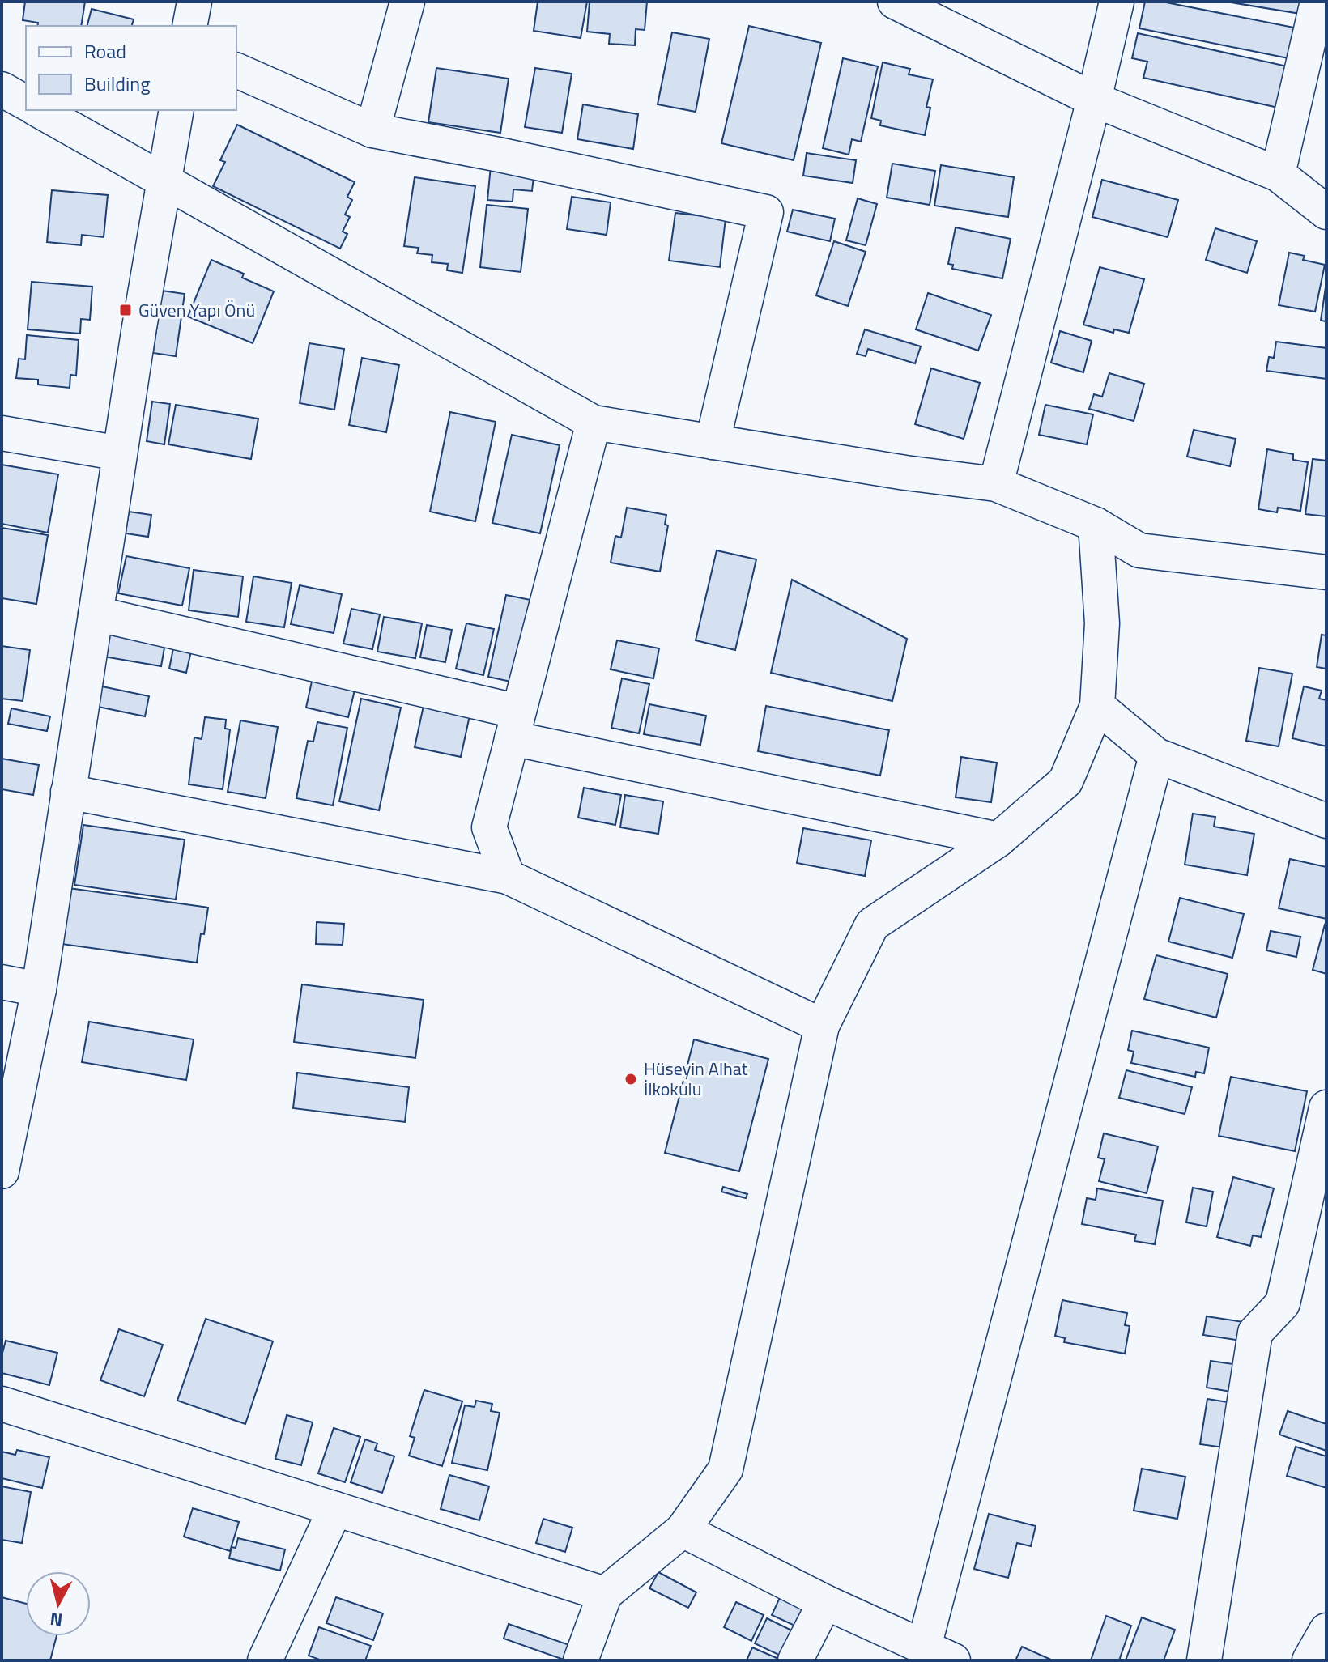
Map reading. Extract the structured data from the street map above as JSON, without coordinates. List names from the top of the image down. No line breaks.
{"places":{"transit":["Güven Yapı Önü"],"other":["Hüseyin Alhat İlkokulu"]},"legend":["Road","Building"],"north":"bottom"}
